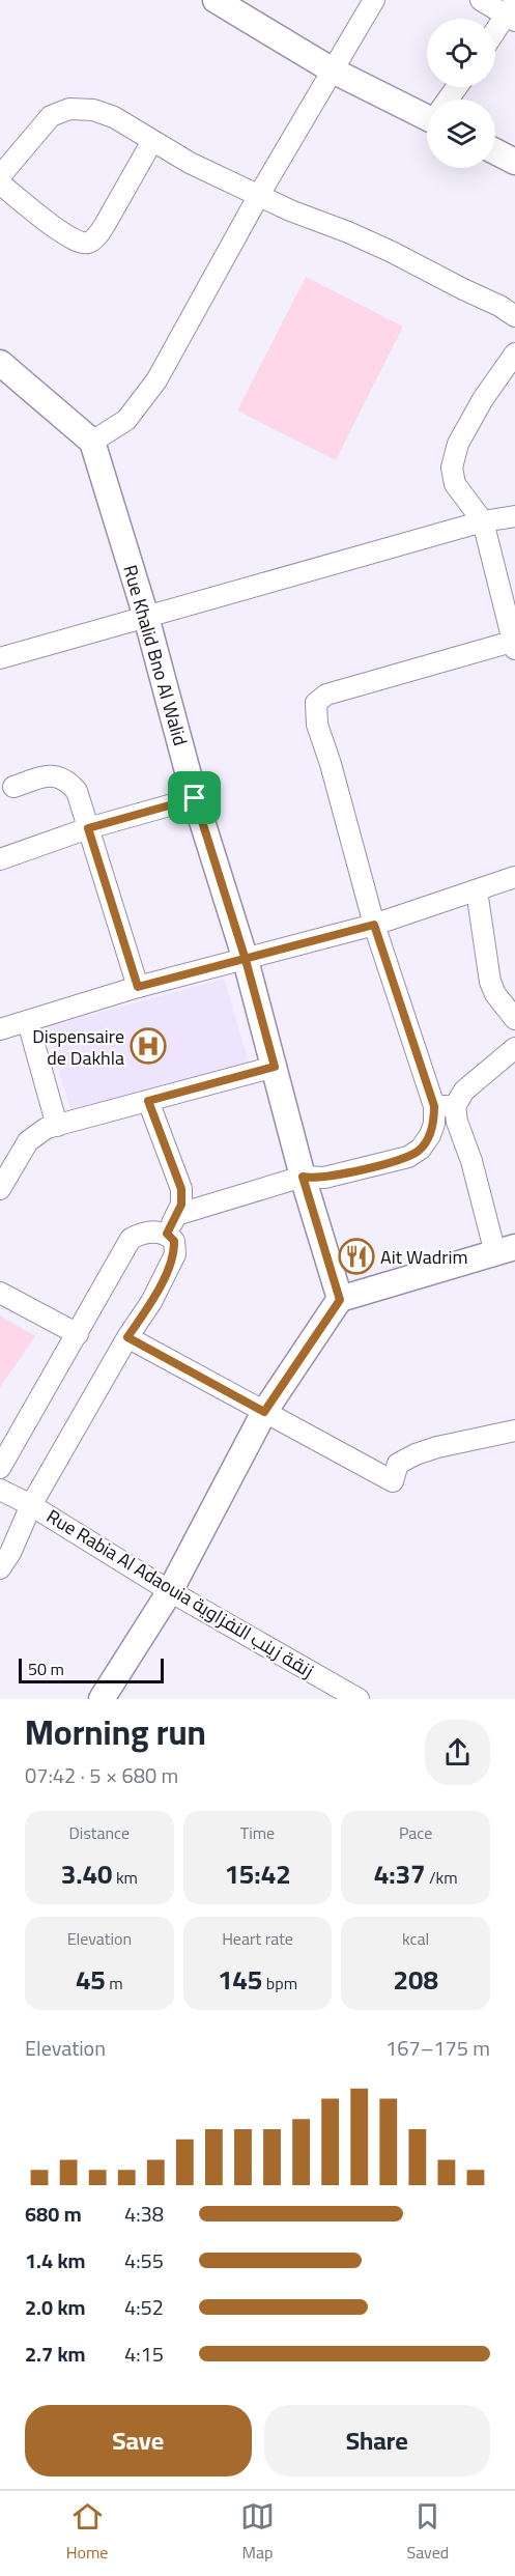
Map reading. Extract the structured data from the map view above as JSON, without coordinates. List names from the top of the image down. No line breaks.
{"streets":{"street":["Rue Khalid Bno Al Walid","Rue Rabia Al Adaouia زنقة زينب النفزاوية"]},"places":{"hospital":["Dispensaire de Dakhla"],"restaurant":["Ait Wadrim"]},"scale_bar":"50 m","page":{"scale":"50 m","heading":["Morning run","07:42 · 5 × 680 m"],"stats":[["Distance","3.40 km"],["Time","15:42"],["Pace","4:37 /km"],["Elevation","45 m"],["Heart rate","145 bpm"],["kcal","208"]],"chart":["Elevation","167–175 m"],"list":[{"name":"680 m","note":"4:38"},{"name":"1.4 km","note":"4:55"},{"name":"2.0 km","note":"4:52"},{"name":"2.7 km","note":"4:15"}],"buttons":["Save","Share"],"tabs":["Home","Map","Saved"]}}
